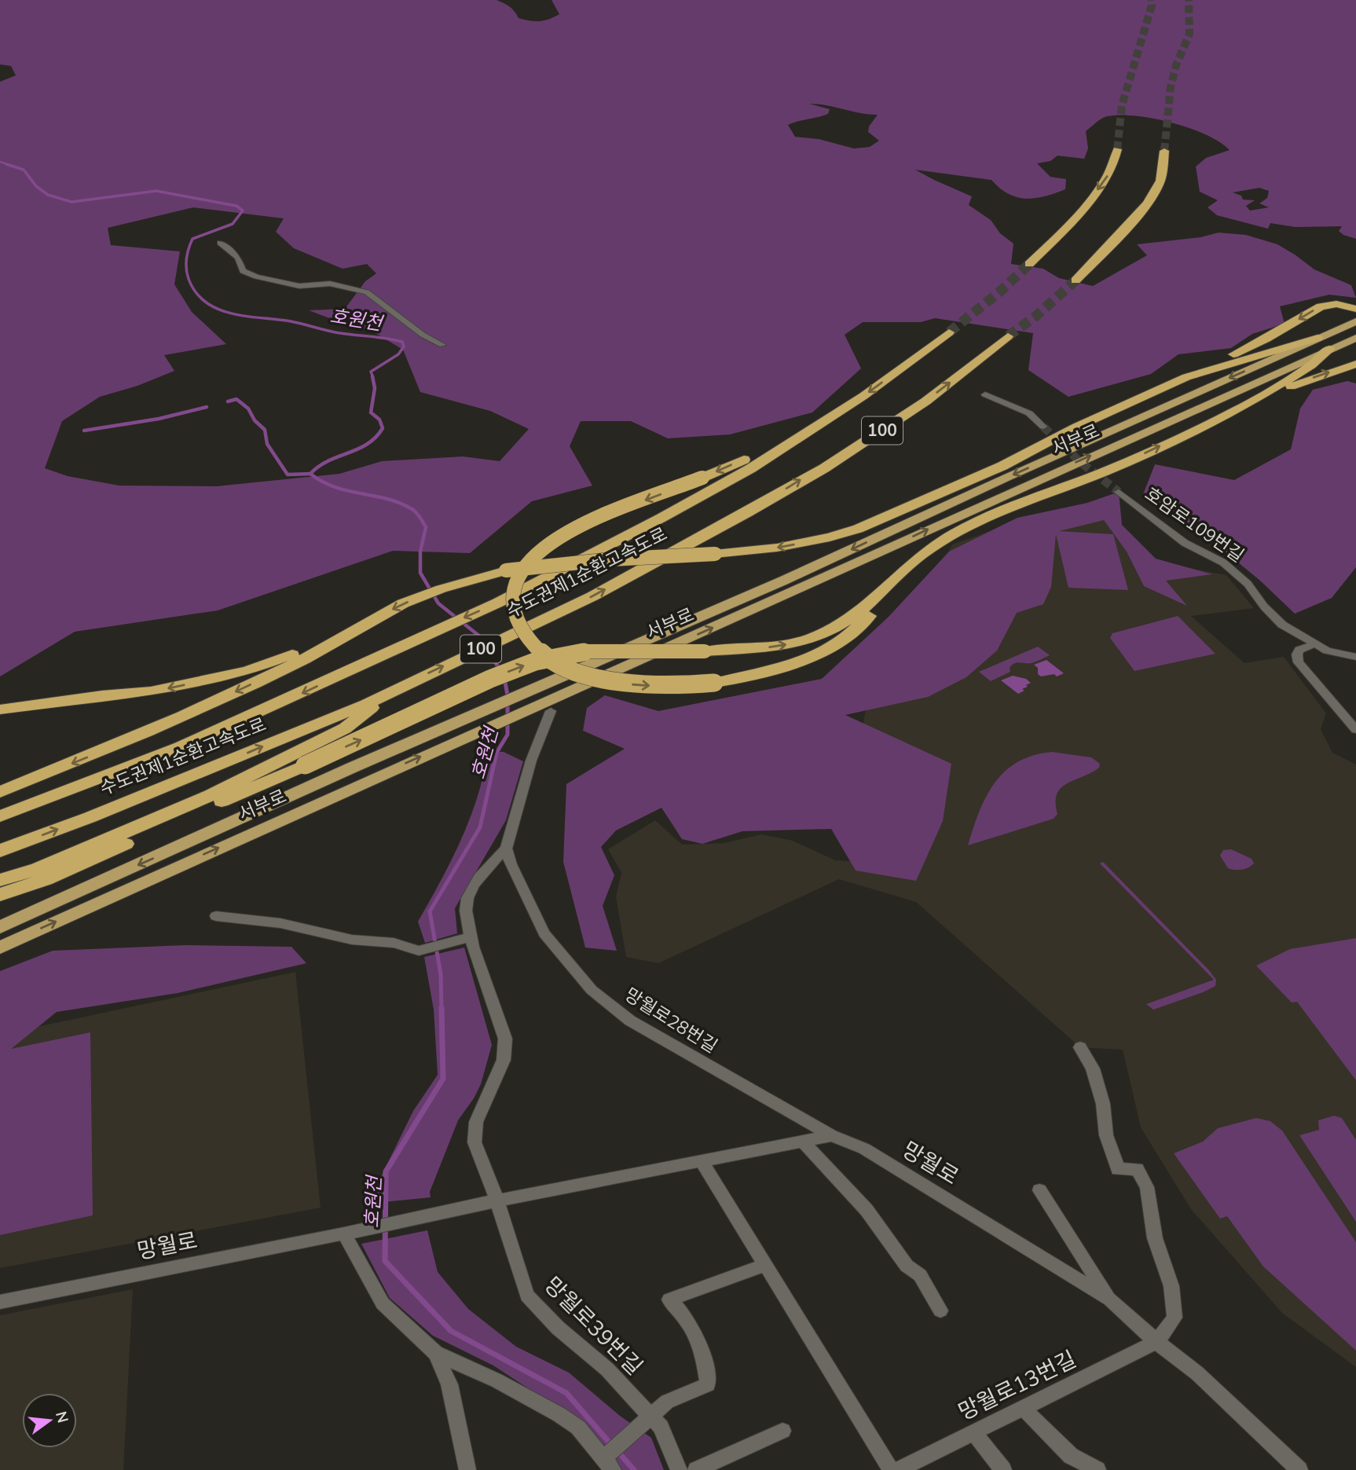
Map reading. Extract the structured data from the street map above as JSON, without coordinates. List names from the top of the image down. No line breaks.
{"streets":{"highway":["100","서부로","수도권제1순환고속도로"],"street":["호암로109번길","망월로28번길","망월로","망월로39번길","망월로13번길"]},"crossings":[["100","수도권제1순환고속도로"],["망월로28번길","망월로"],["망월로28번길","망월로39번길"],["망월로","망월로39번길"],["망월로","망월로13번길"]],"water":["호원천"],"north":"right"}
